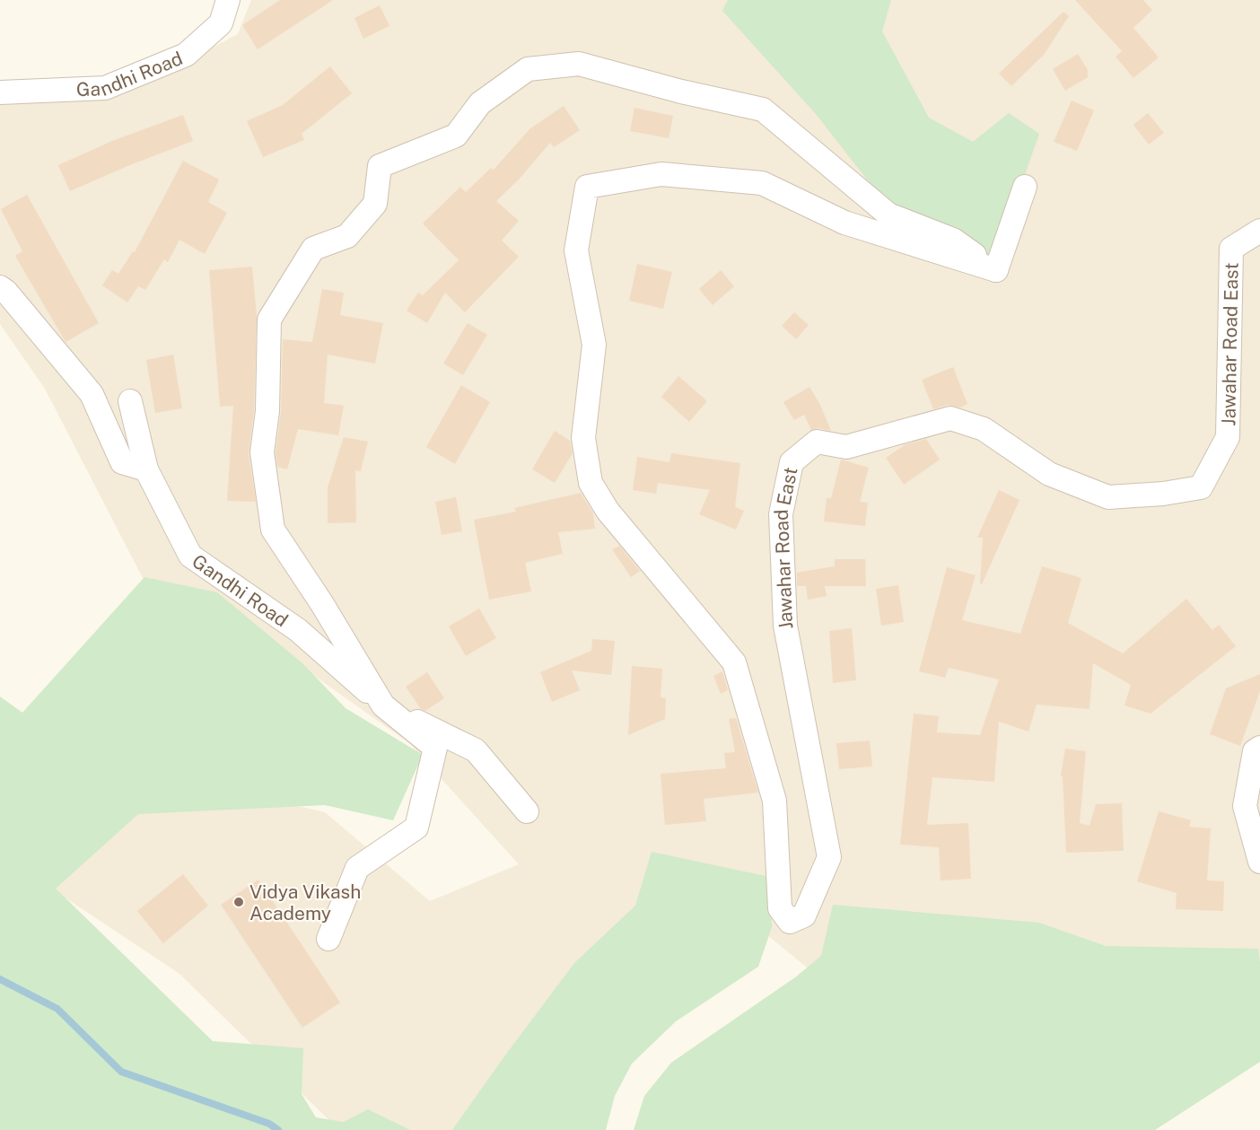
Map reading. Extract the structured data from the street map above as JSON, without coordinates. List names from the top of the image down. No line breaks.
{"streets":{"street":["Gandhi Road","Jawahar Road East"]},"places":["Vidya Vikash Academy"]}
